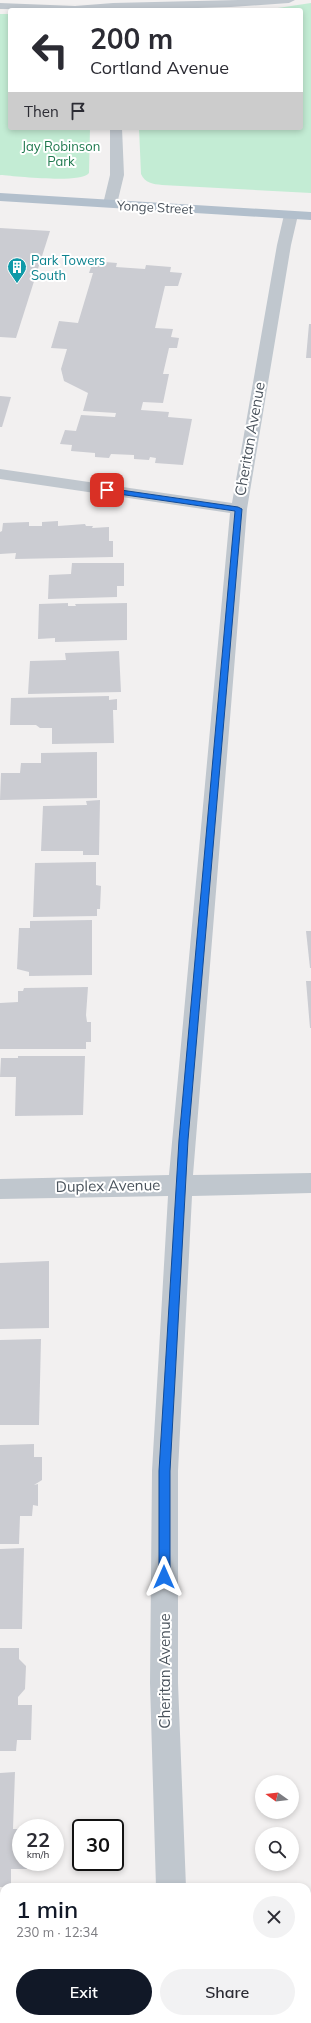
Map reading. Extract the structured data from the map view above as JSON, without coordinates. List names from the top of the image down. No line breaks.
{"streets":{"main road":["Yonge Street"],"street":["Cheritan Avenue","Duplex Avenue"]},"crossings":[["Yonge Street","Cheritan Avenue"],["Cheritan Avenue","Duplex Avenue"]],"parks":["Jay Robinson Park"],"places":{"building":["Park Towers South"]},"north":"left","page":{"turn":["200 m","Cortland Avenue"],"then":"Then","speed":"22 km/h","limit":"30","heading":["1 min","230 m · 12:34"],"buttons":["Exit","Share"]}}
